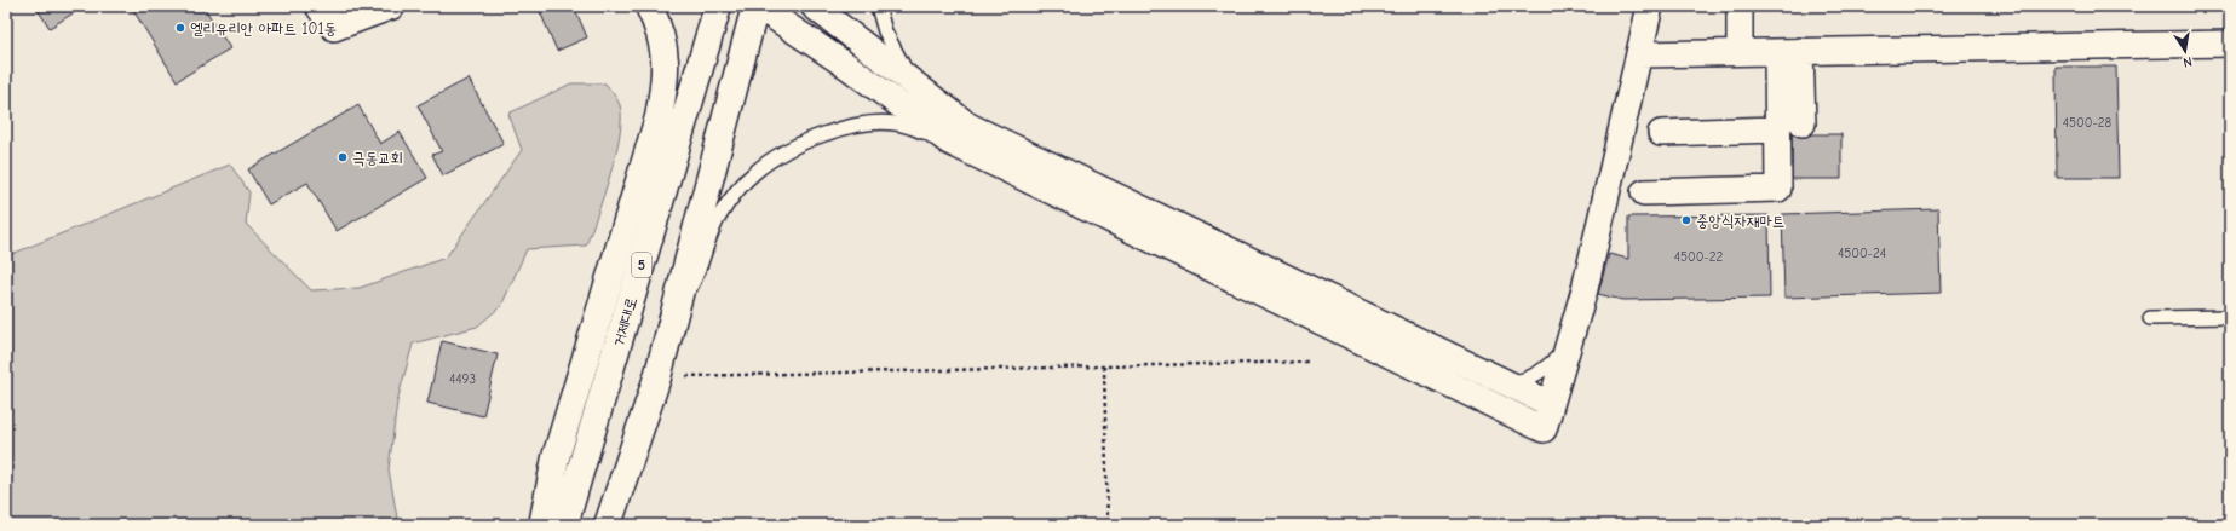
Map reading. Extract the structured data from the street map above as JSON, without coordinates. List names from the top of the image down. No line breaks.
{"streets":{"main road":["5","거제대로"]},"places":["엘리유리안 아파트 101동","극동교회","중앙식자재마트"],"house_numbers":["4500-28","4500-24","4500-22","4493"],"north":"bottom"}
